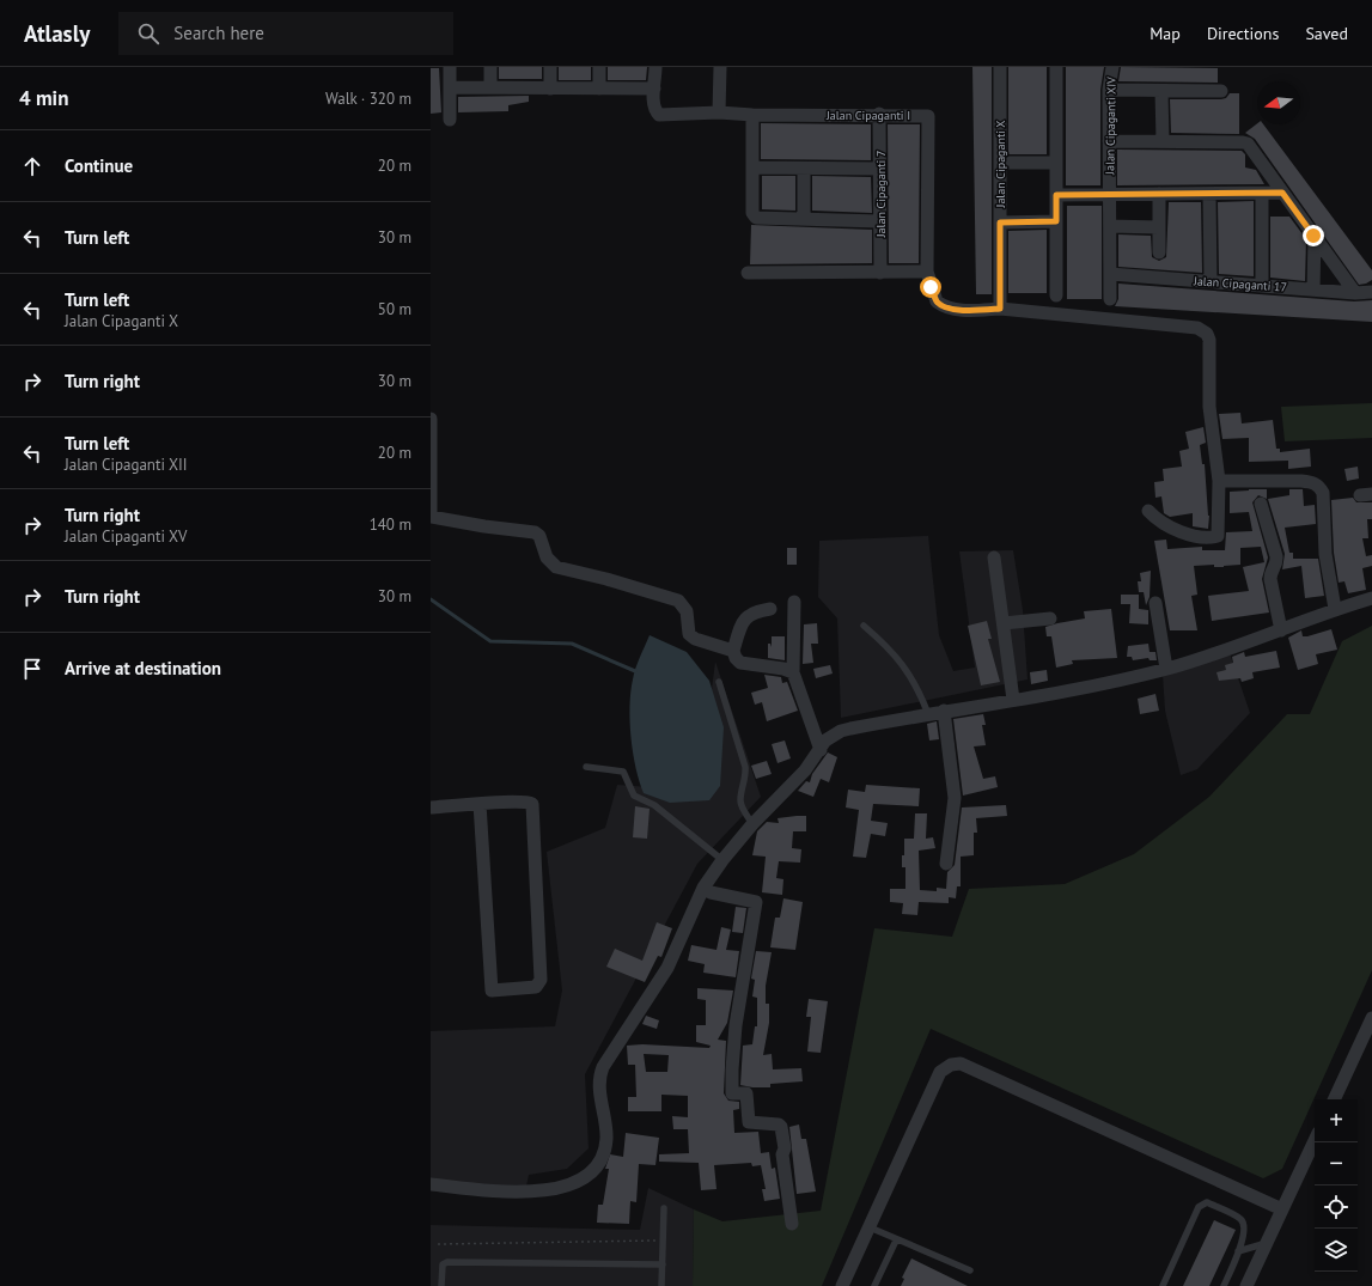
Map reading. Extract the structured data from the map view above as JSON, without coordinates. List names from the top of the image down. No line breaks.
{"streets":{"street":["Jalan Cipaganti I","Jalan Cipaganti XIV","Jalan Cipaganti X","Jalan Cipaganti 7","Jalan Cipaganti 17"]},"crossings":[["Jalan Cipaganti I","Jalan Cipaganti 7"],["Jalan Cipaganti XIV","Jalan Cipaganti 17"]],"north":"left","page":{"header":"Atlasly","search":"Search here","nav":["Map","Directions","Saved"],"heading":["4 min","Walk · 320 m"],"list":[["Continue","20 m"],["Turn left","30 m"],["Turn left","Jalan Cipaganti X","50 m"],["Turn right","30 m"],["Turn left","Jalan Cipaganti XII","20 m"],["Turn right","Jalan Cipaganti XV","140 m"],["Turn right","30 m"],"Arrive at destination"],"map_buttons":["+","−"]}}
